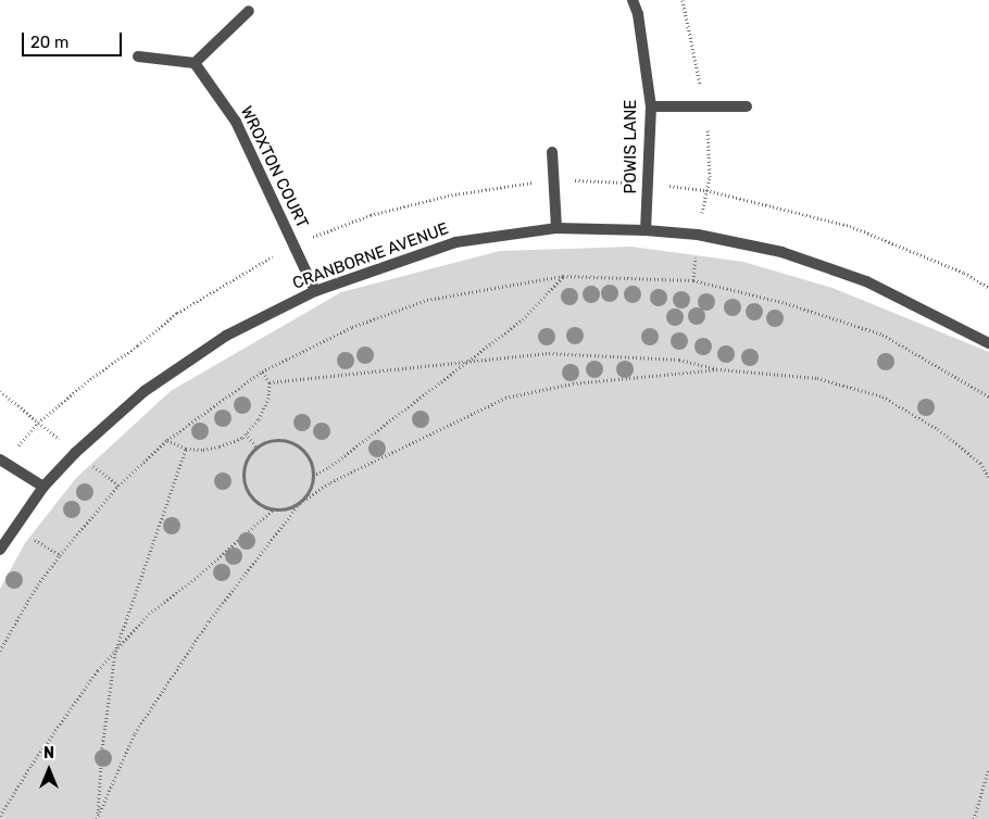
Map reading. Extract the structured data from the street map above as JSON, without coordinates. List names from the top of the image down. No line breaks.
{"streets":{"street":["POWIS LANE","WROXTON COURT","CRANBORNE AVENUE"]},"crossings":[["POWIS LANE","CRANBORNE AVENUE"],["WROXTON COURT","CRANBORNE AVENUE"]],"scale_bar":"20 m","north":"top"}
